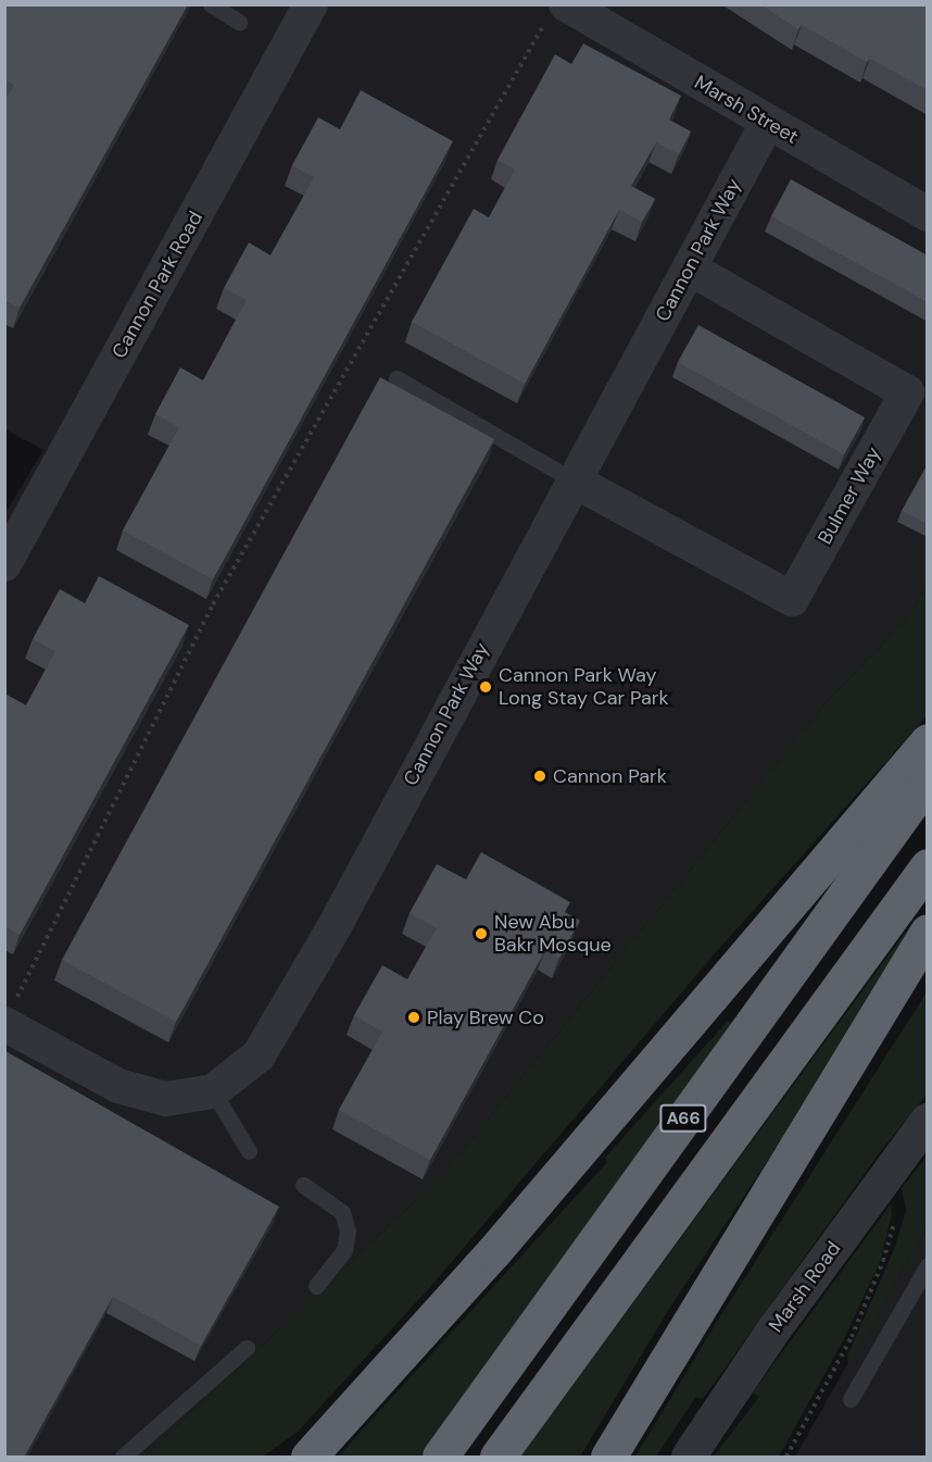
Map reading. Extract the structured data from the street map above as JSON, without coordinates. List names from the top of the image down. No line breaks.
{"streets":{"highway":["A66"],"street":["Marsh Street","Cannon Park Way","Cannon Park Road","Bulmer Way","Marsh Road"]},"crossings":[["Marsh Street","Cannon Park Way"],["Cannon Park Way","Bulmer Way"]],"places":["Cannon Park Way Long Stay Car Park","Cannon Park","New Abu Bakr Mosque","Play Brew Co"]}
